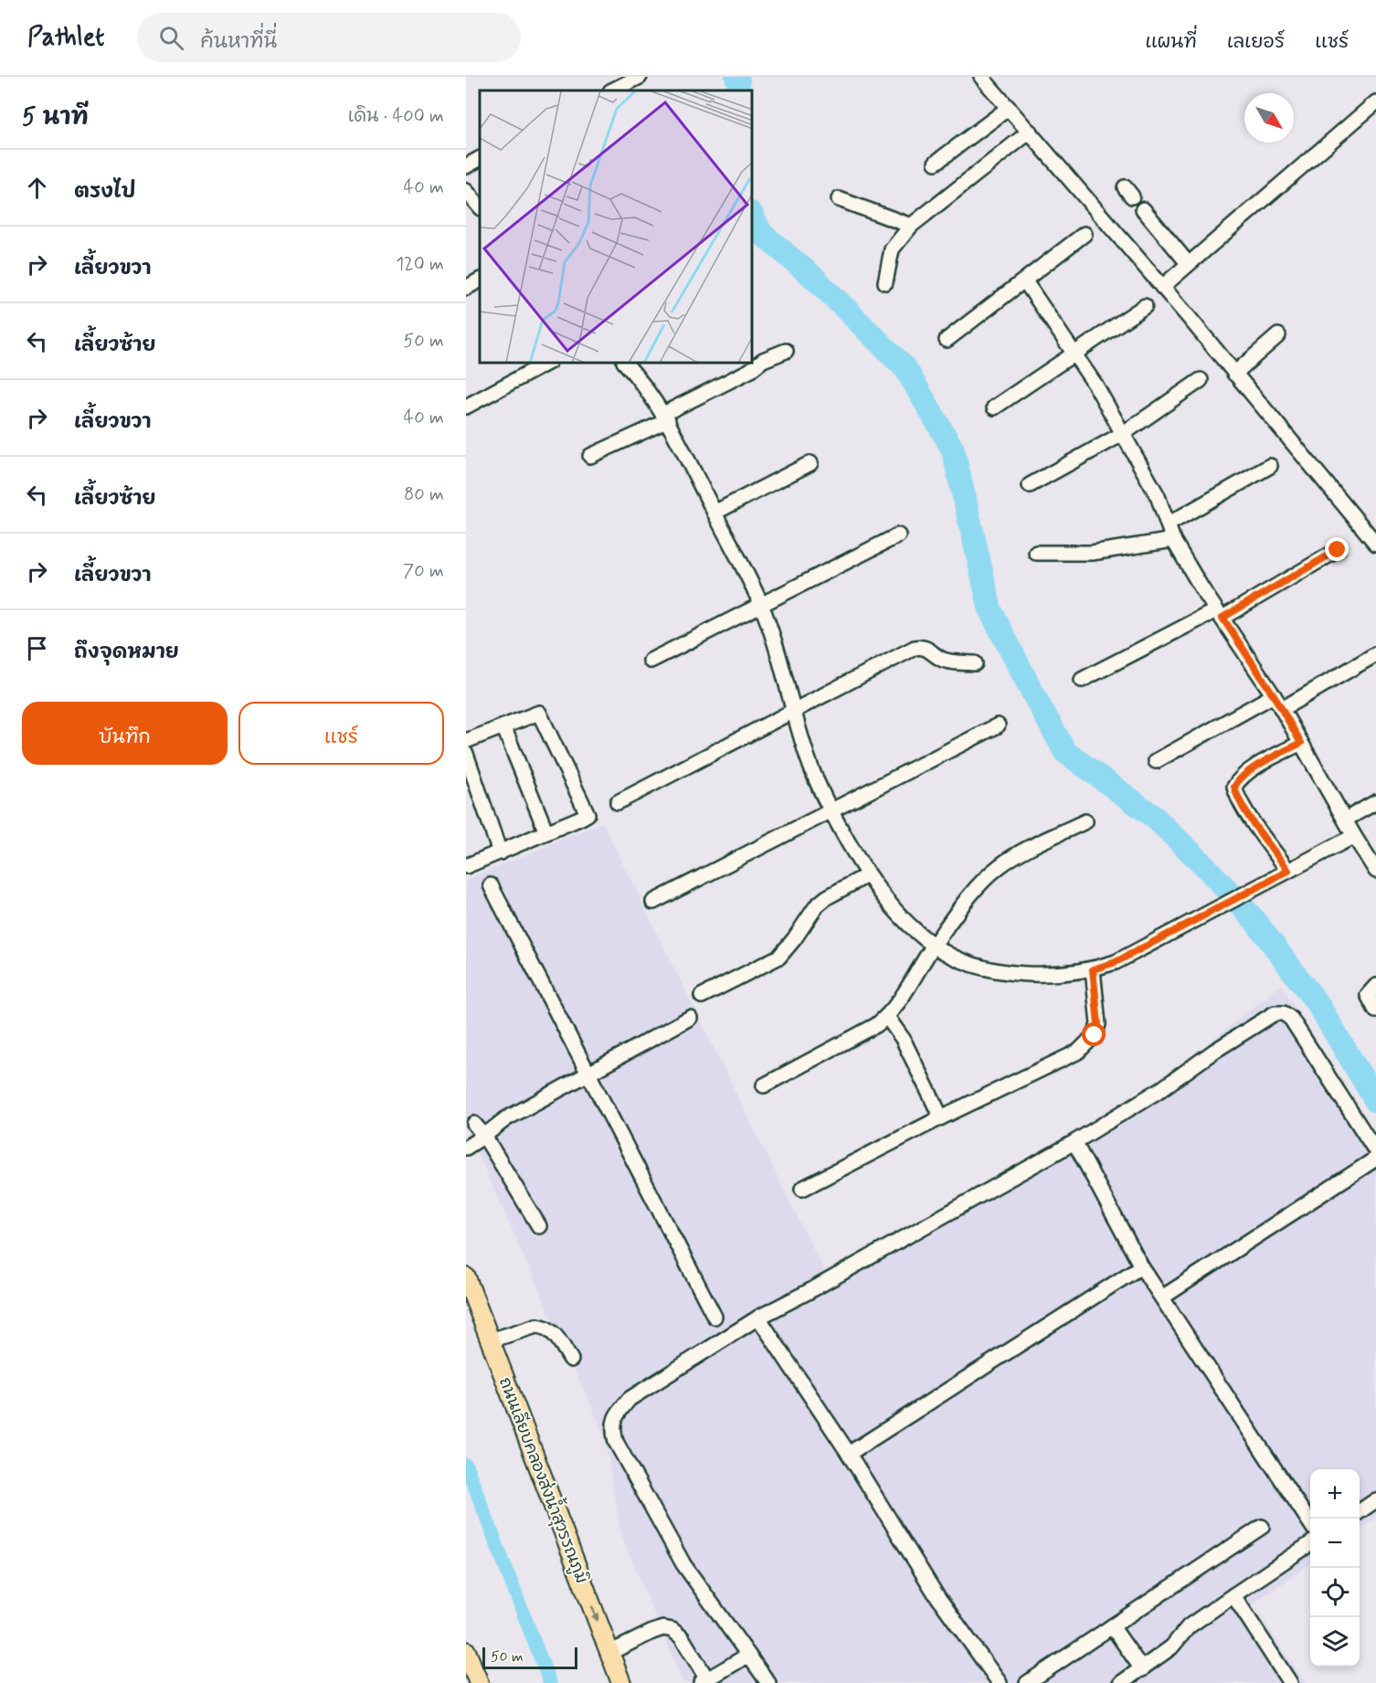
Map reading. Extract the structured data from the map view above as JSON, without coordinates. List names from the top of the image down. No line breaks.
{"streets":{"main road":["ถนนเลียบคลองส่งน้ำสุวรรณภูมิ"]},"one_way":["ถนนเลียบคลองส่งน้ำสุวรรณภูมิ"],"scale_bar":"50 m","north":"bottom right","page":{"header":"Pathlet","search":"ค้นหาที่นี่","nav":["แผนที่","เลเยอร์","แชร์"],"heading":["5 นาที","เดิน · 400 m"],"list":[["ตรงไป","40 m"],["เลี้ยวขวา","120 m"],["เลี้ยวซ้าย","50 m"],["เลี้ยวขวา","40 m"],["เลี้ยวซ้าย","80 m"],["เลี้ยวขวา","70 m"],"ถึงจุดหมาย"],"buttons":["บันทึก","แชร์"],"map_buttons":["+","−"],"scale":"50 m"}}
